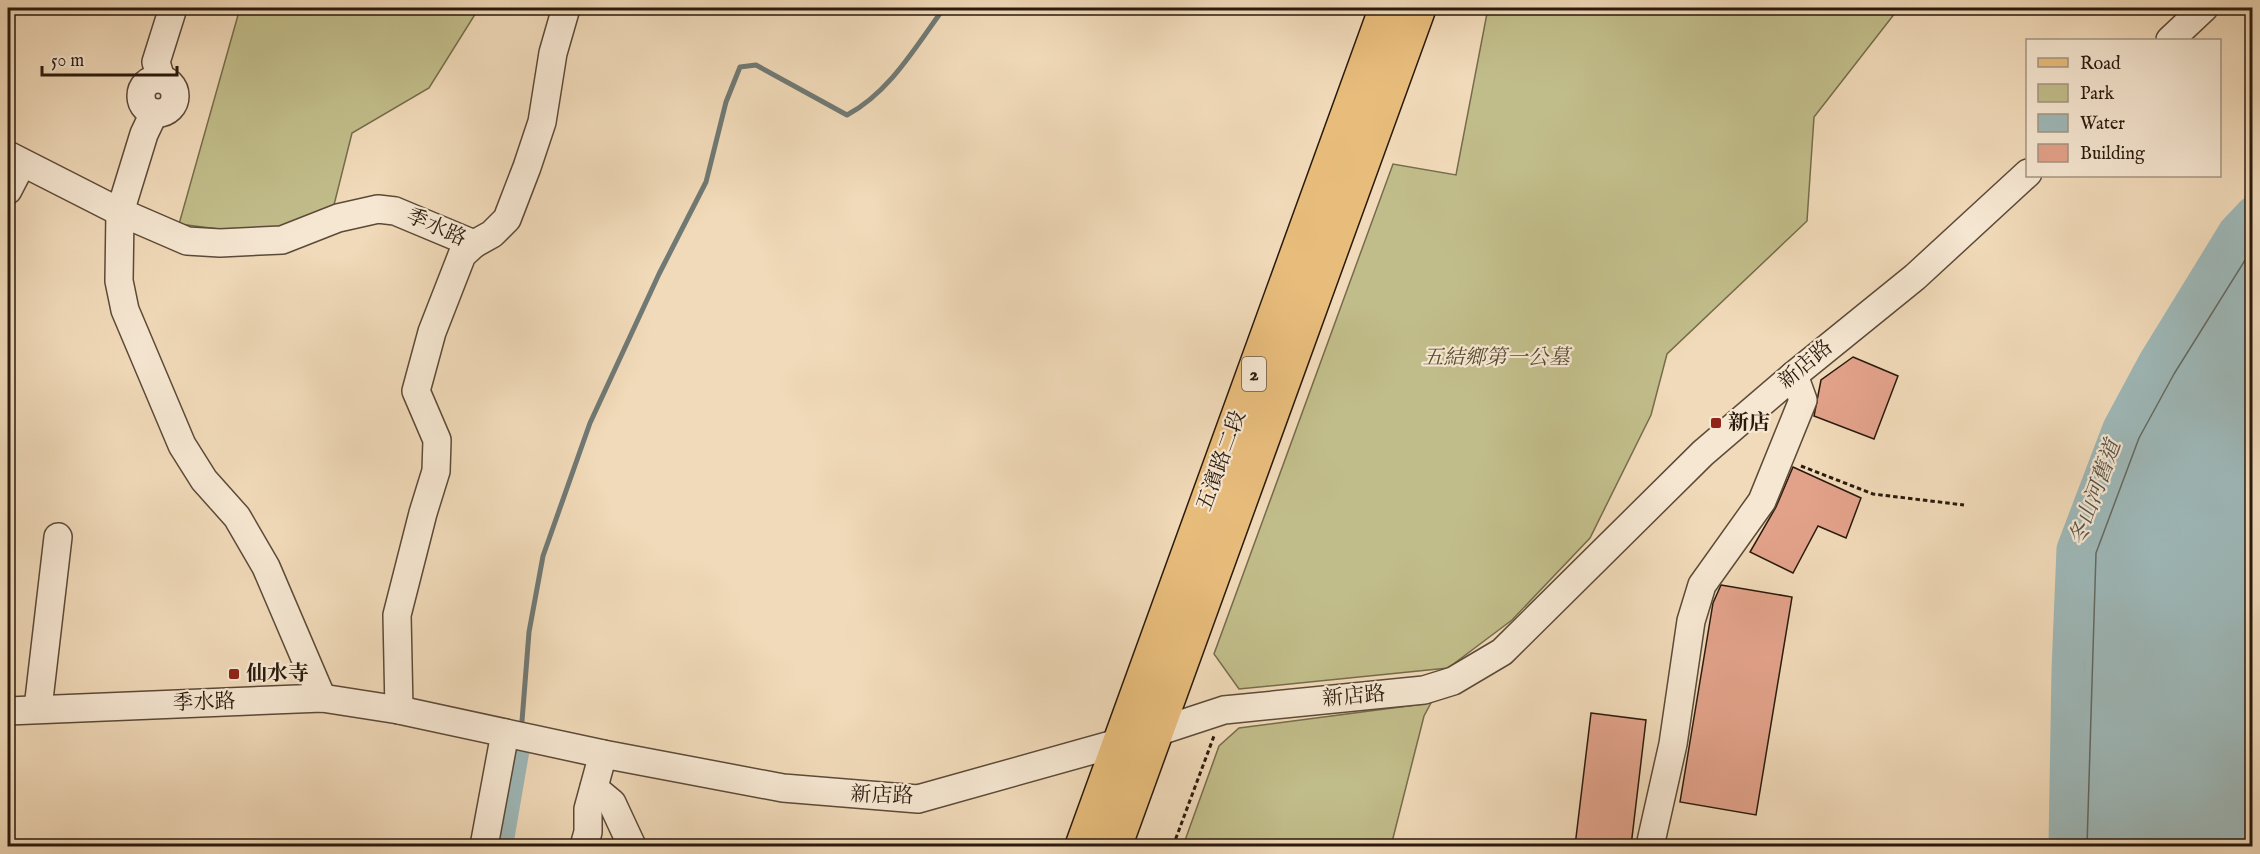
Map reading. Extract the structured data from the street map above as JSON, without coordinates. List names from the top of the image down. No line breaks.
{"streets":{"main road":["2","五濱路二段"],"street":["季水路","新店路"]},"crossings":[["季水路","新店路"],["新店路","五濱路二段"]],"water":["冬山河舊道"],"parks":["五結鄉第一公墓"],"places":{"transit":["新店","仙水寺"]},"legend":["Road","Park","Water","Building"],"scale_bar":"50 m"}
